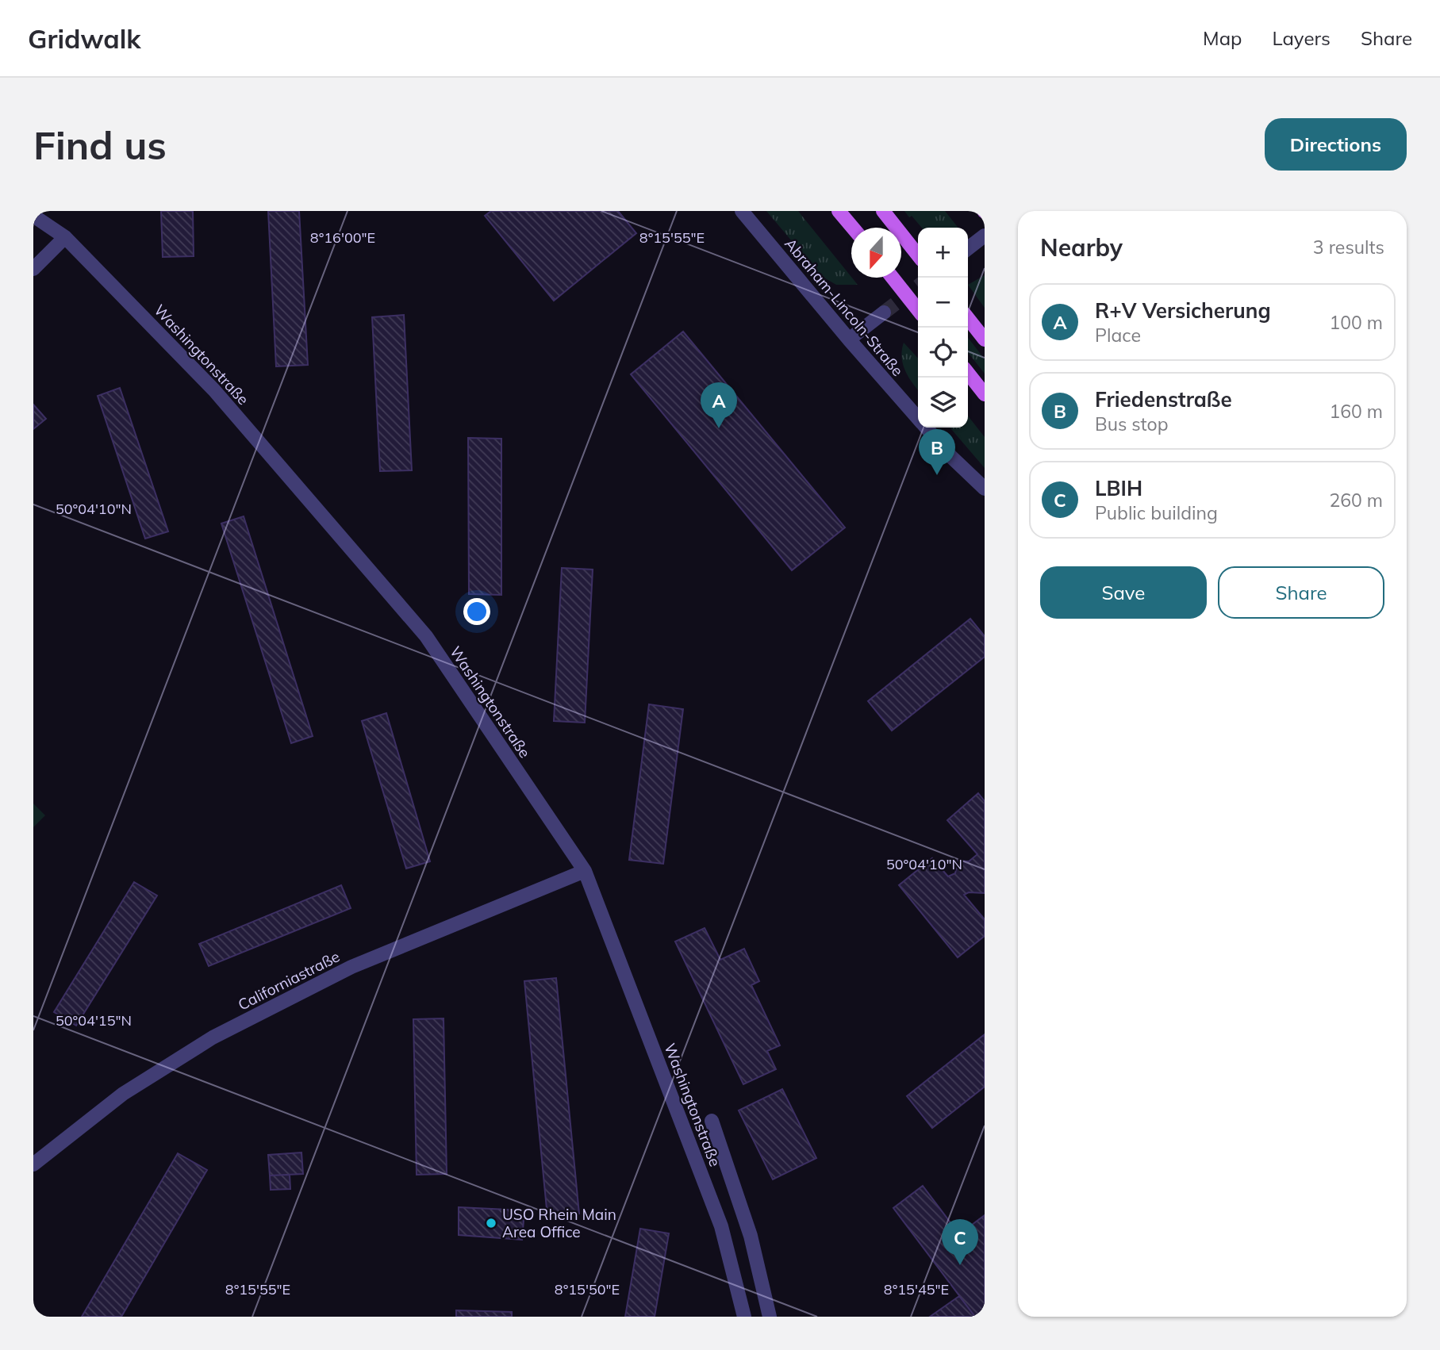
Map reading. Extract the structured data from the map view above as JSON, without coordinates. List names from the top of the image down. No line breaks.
{"streets":{"street":["Abraham-Lincoln-Straße","Washingtonstraße","Californiastraße"]},"crossings":[["Washingtonstraße","Californiastraße"]],"places":["USO Rhein Main Area Office"],"north":"bottom","page":{"header":"Gridwalk","nav":["Map","Layers","Share"],"buttons":["Directions",["Save","Share"]],"title":"Find us","heading":["Nearby","3 results"],"map_buttons":["+","−"],"list":[{"mark":"A","name":"R+V Versicherung","note":"Place","value":"100 m"},{"mark":"B","name":"Friedenstraße","note":"Bus stop","value":"160 m"},{"mark":"C","name":"LBIH","note":"Public building","value":"260 m"}],"pins":["A","B","C"]},"coordinates":["8°16'00\"E","8°15'55\"E","50°04'10\"N","50°04'15\"N","8°15'50\"E","8°15'45\"E"]}
